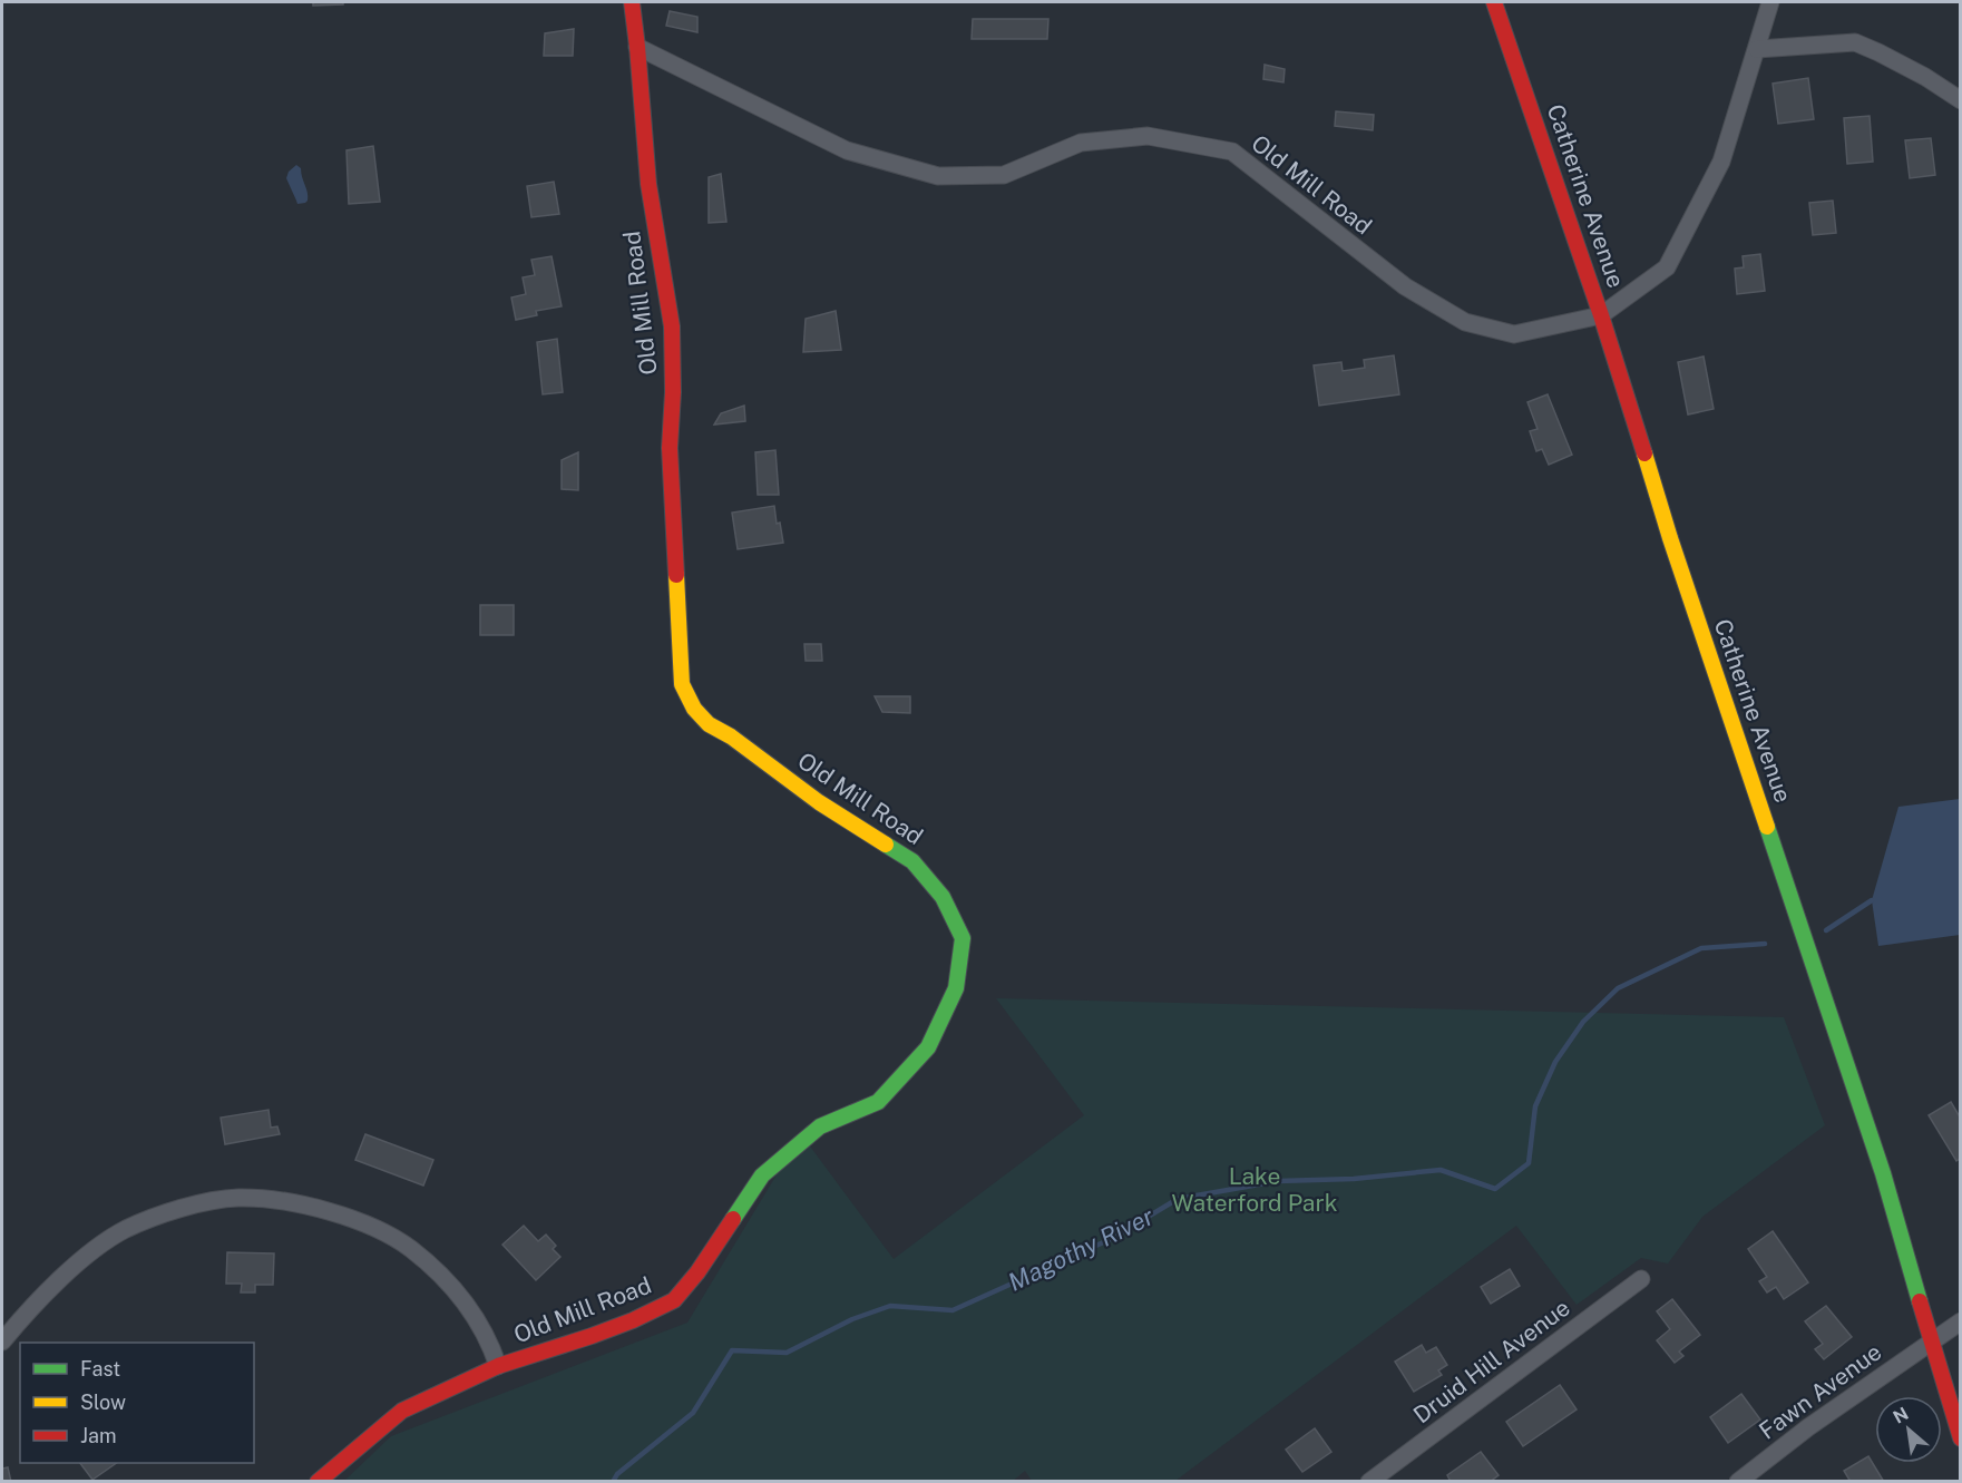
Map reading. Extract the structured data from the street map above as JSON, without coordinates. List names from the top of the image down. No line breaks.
{"streets":{"street":["Old Mill Road","Catherine Avenue","Druid Hill Avenue","Fawn Avenue"]},"crossings":[["Old Mill Road","Catherine Avenue"],["Catherine Avenue","Fawn Avenue"]],"water":["Magothy River"],"parks":["Lake Waterford Park"],"legend":["Fast","Slow","Jam"],"north":"top left"}
